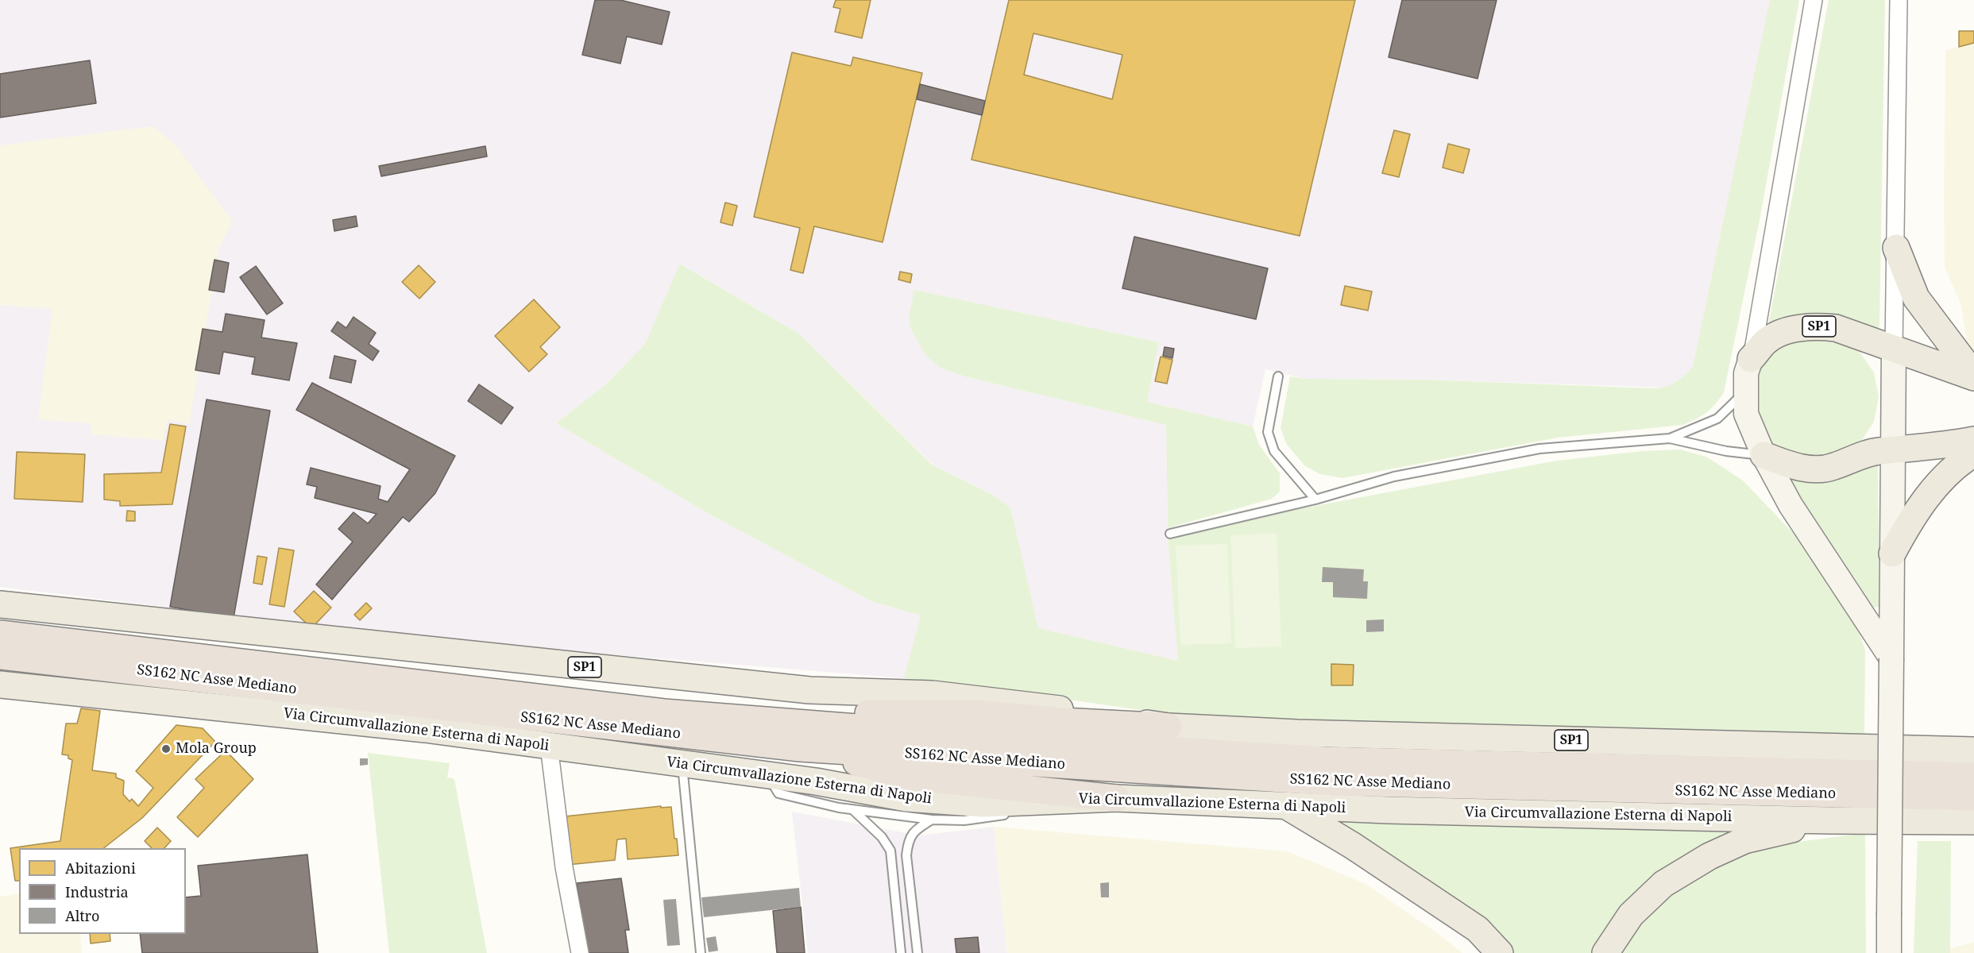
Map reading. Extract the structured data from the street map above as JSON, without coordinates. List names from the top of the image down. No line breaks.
{"streets":{"highway":["SS162 NC Asse Mediano"],"main road":["SP1","Via Circumvallazione Esterna di Napoli"]},"places":["Mola Group"],"legend":["Abitazioni","Industria","Altro"]}
